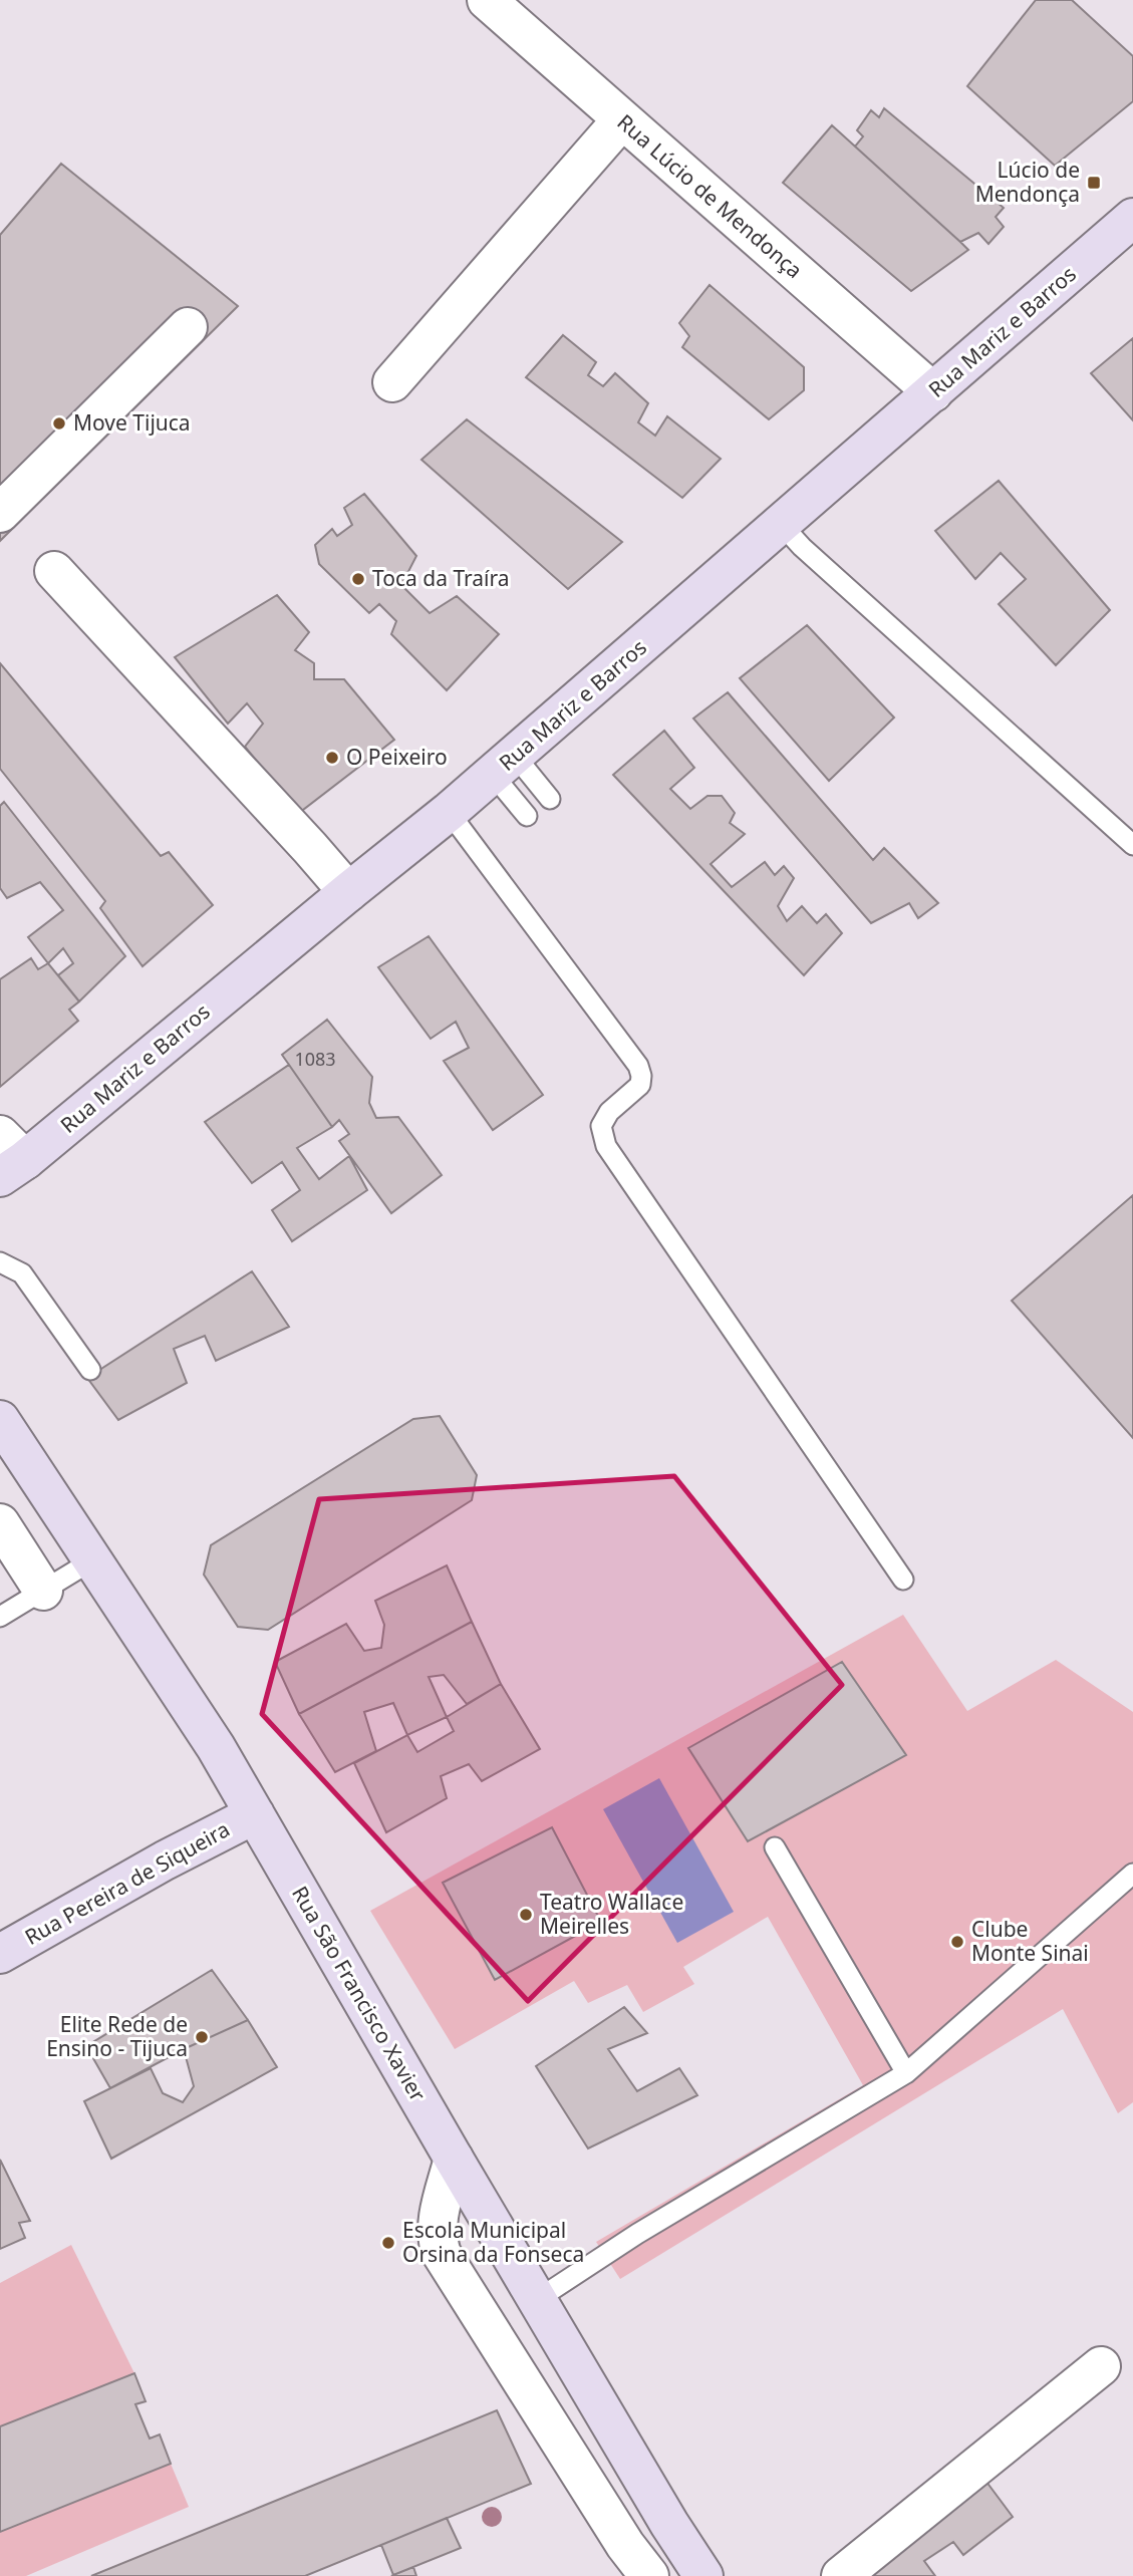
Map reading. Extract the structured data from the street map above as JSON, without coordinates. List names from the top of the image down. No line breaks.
{"streets":{"street":["Rua Lúcio de Mendonça","Rua Mariz e Barros","Rua Pereira de Siqueira","Rua São Francisco Xavier"]},"crossings":[["Rua Lúcio de Mendonça","Rua Mariz e Barros"],["Rua Pereira de Siqueira","Rua São Francisco Xavier"]],"places":{"transit":["Lúcio de Mendonça"],"other":["Move Tijuca","Toca da Traíra","O Peixeiro","Teatro Wallace Meirelles","Clube Monte Sinai","Elite Rede de Ensino - Tijuca","Escola Municipal Orsina da Fonseca"]},"house_numbers":["1083"]}
